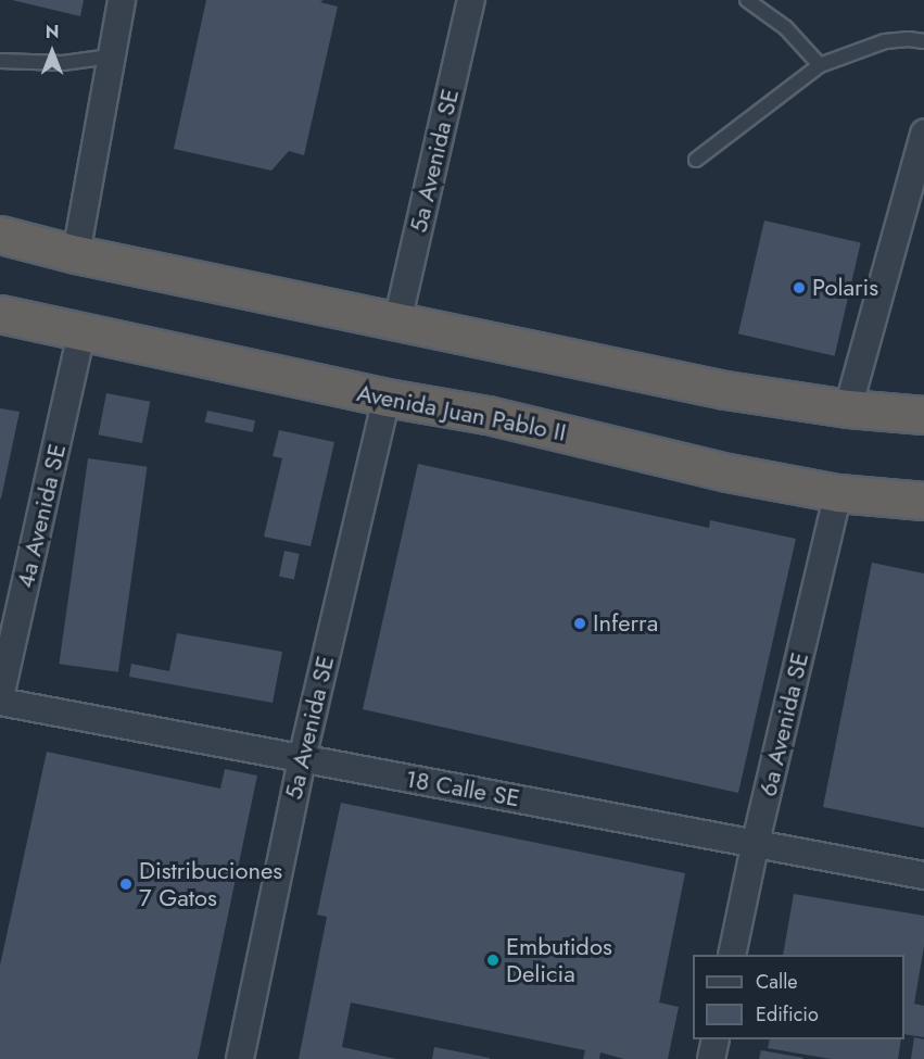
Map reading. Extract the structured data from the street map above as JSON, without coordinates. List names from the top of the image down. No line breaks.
{"streets":{"highway":["Avenida Juan Pablo II"],"street":["5a Avenida SE","4a Avenida SE","6a Avenida SE","18 Calle SE"]},"crossings":[["5a Avenida SE","Avenida Juan Pablo II"],["5a Avenida SE","18 Calle SE"],["Avenida Juan Pablo II","4a Avenida SE"],["Avenida Juan Pablo II","6a Avenida SE"],["4a Avenida SE","18 Calle SE"],["6a Avenida SE","18 Calle SE"]],"places":["Polaris","Inferra","Distribuciones 7 Gatos","Embutidos Delicia"],"legend":["Calle","Edificio"],"north":"top"}
